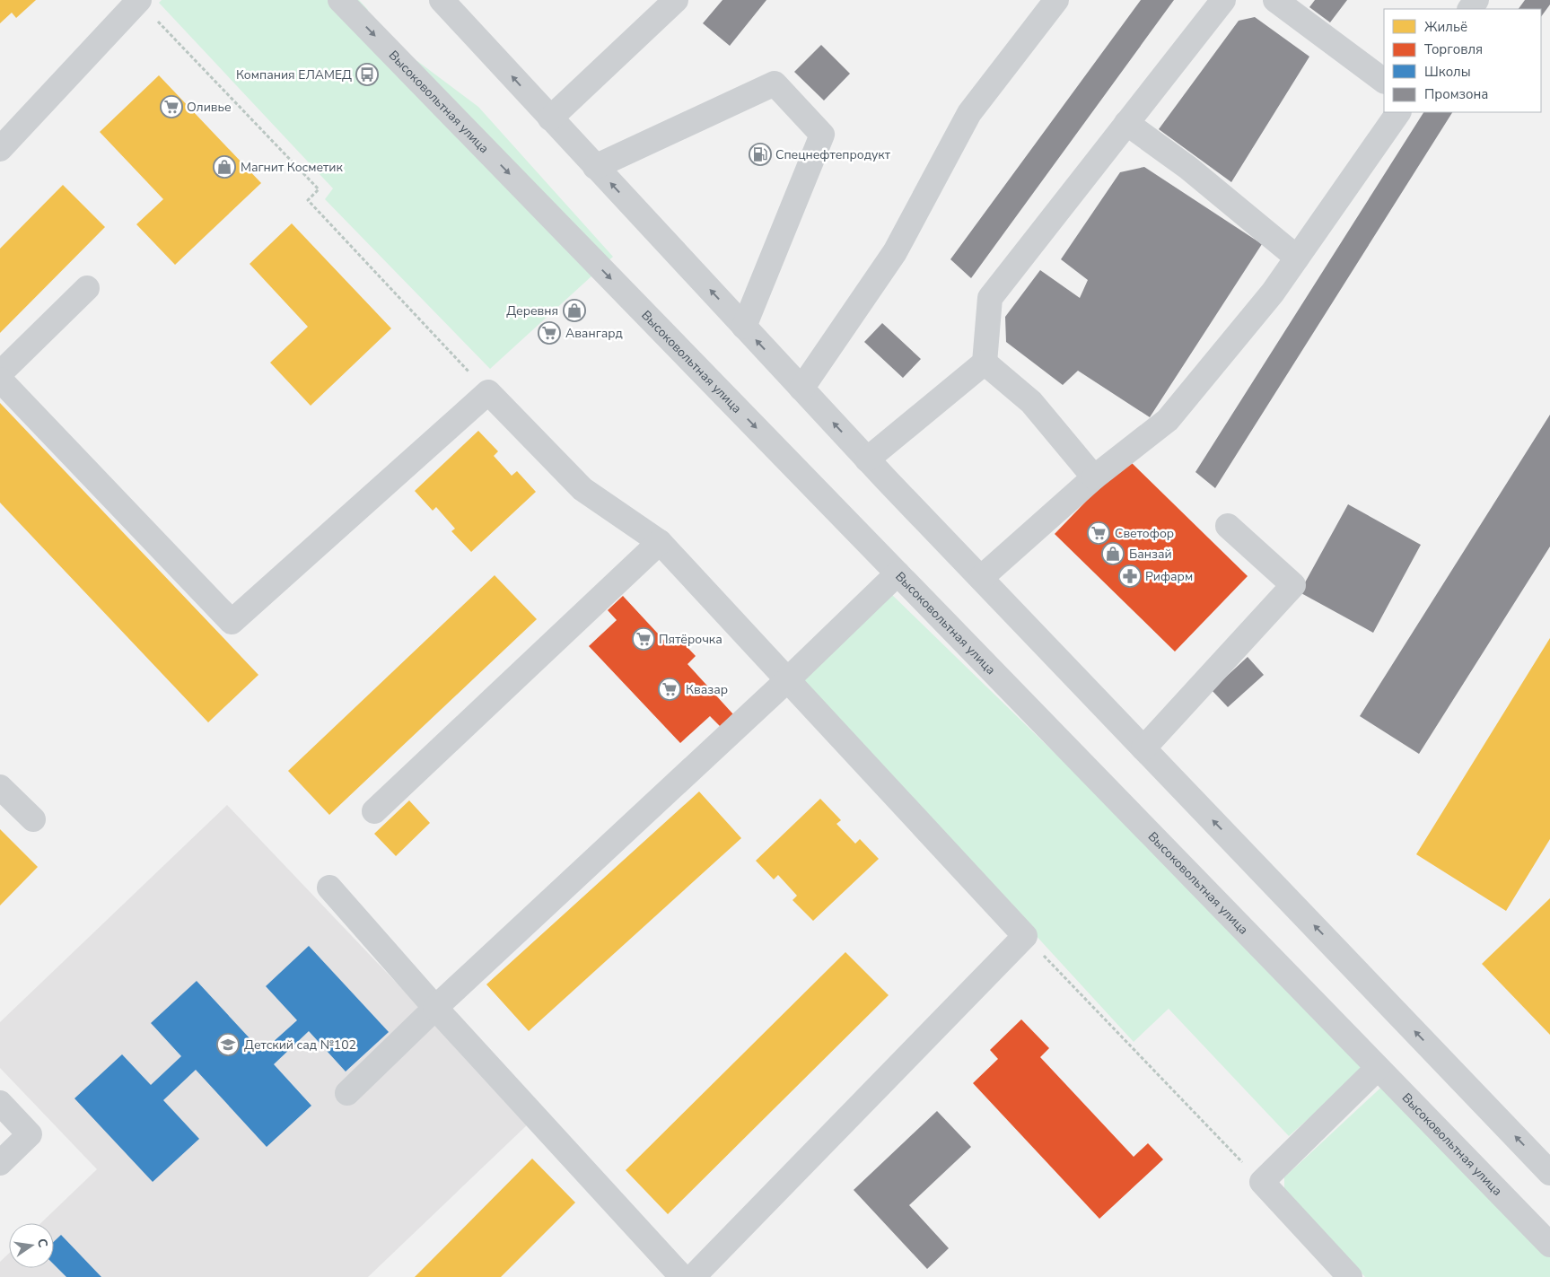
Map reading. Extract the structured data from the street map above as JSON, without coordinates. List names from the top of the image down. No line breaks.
{"streets":{"street":["Высоковольтная улица"]},"places":{"bus stop":["Компания ЕЛАМЕД"],"supermarket":["Оливье","Авангард","Светофор","Пятёрочка","Квазар"],"fuel station":["Спецнефтепродукт"],"shop":["Магнит Косметик","Деревня","Банзай"],"pharmacy":["Рифарм"],"school or university":["Детский сад №102"]},"legend":["Жильё","Торговля","Школы","Промзона"],"north":"right"}
